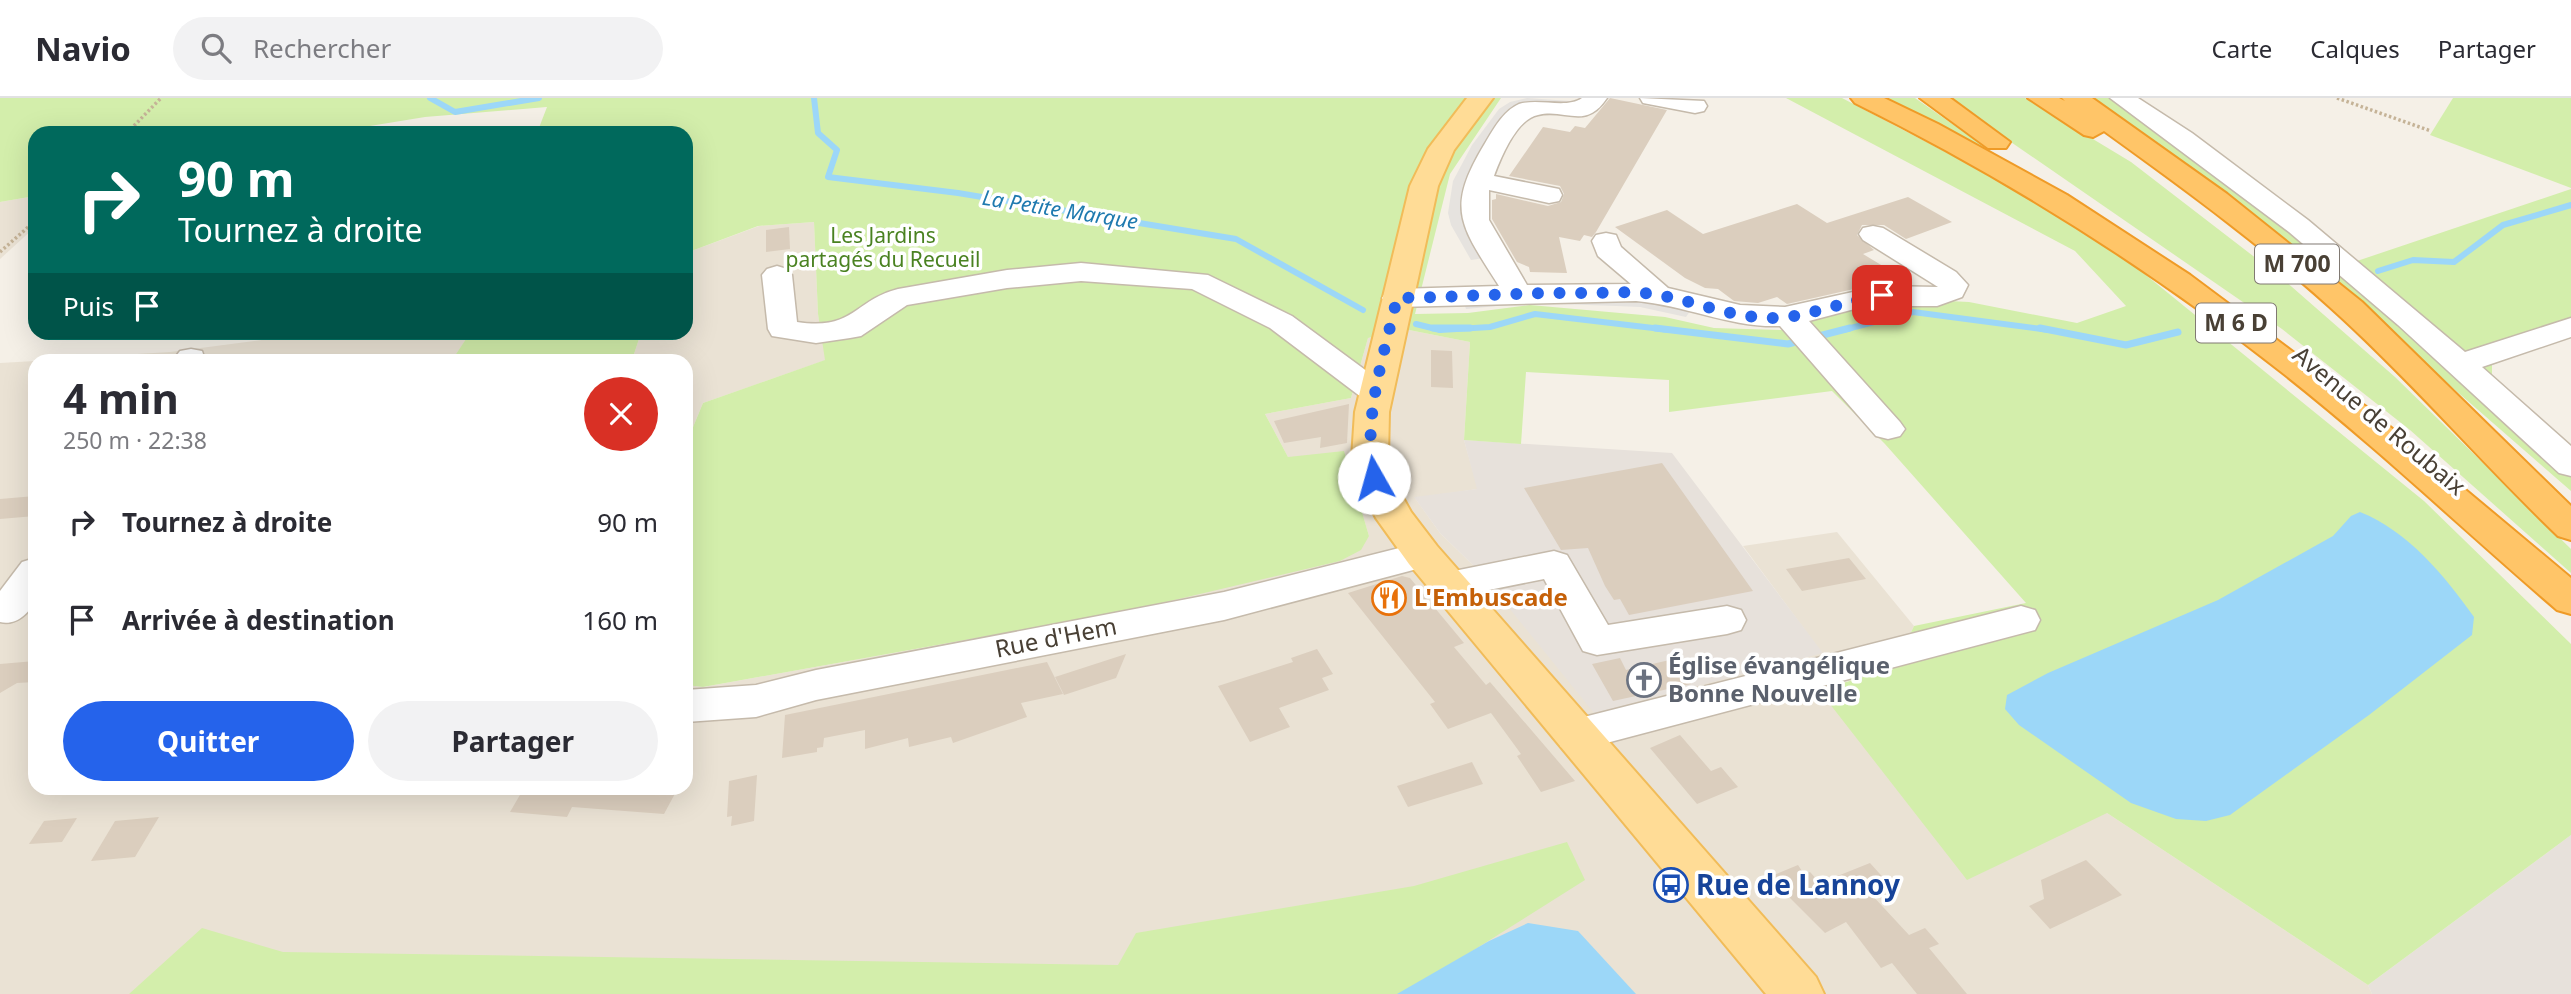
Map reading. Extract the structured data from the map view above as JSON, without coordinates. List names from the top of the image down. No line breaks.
{"streets":{"highway":["M 700","M 6 D","Avenue de Roubaix"],"street":["Rue d'Hem"]},"crossings":[["M 6 D","Avenue de Roubaix"]],"water":["La Petite Marque"],"parks":["Les Jardins partagés du Recueil"],"places":{"restaurant":["L'Embuscade"],"church":["Église évangélique Bonne Nouvelle"],"bus stop":["Rue de Lannoy"]},"page":{"header":"Navio","search":"Rechercher","nav":["Carte","Calques","Partager"],"turn":["90 m","Tournez à droite"],"then":"Puis","heading":["4 min","250 m · 22:38"],"list":[{"name":"Tournez à droite","value":"90 m"},{"name":"Arrivée à destination","value":"160 m"}],"buttons":["Quitter","Partager"]}}
